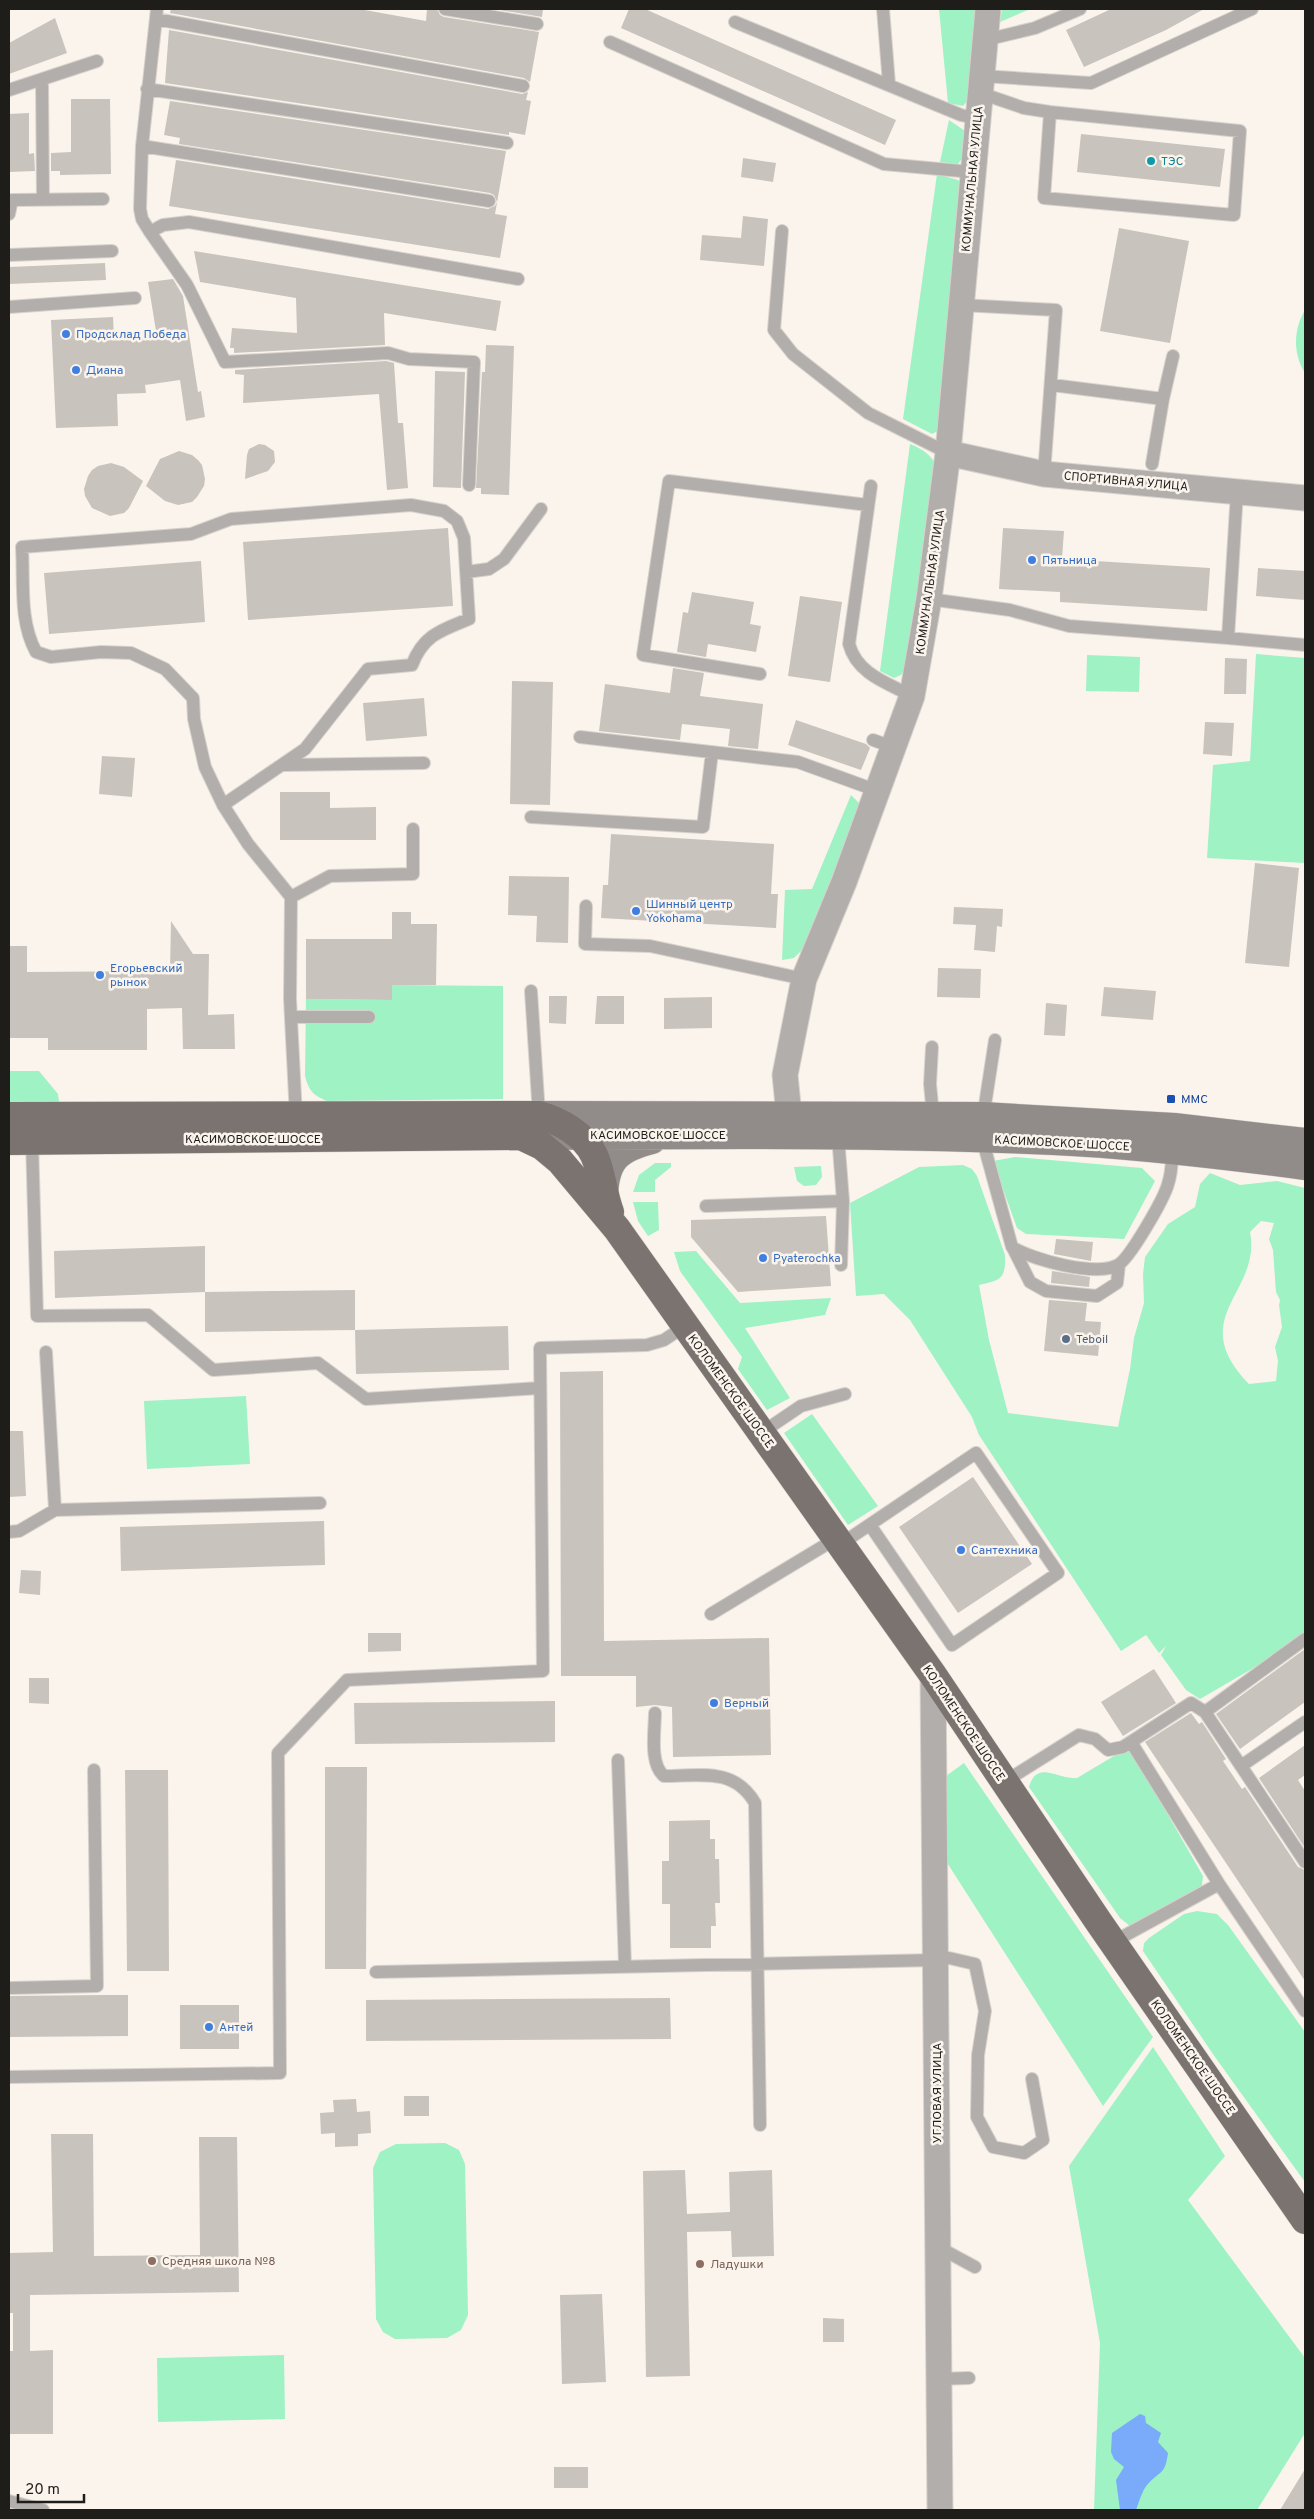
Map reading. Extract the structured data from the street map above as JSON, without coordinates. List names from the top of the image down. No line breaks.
{"streets":{"main road":["КАСИМОВСКОЕ ШОССЕ","КОЛОМЕНСКОЕ ШОССЕ"],"street":["КОММУНАЛЬНАЯ УЛИЦА","СПОРТИВНАЯ УЛИЦА","УГЛОВАЯ УЛИЦА"]},"crossings":[["КОММУНАЛЬНАЯ УЛИЦА","СПОРТИВНАЯ УЛИЦА"],["КОММУНАЛЬНАЯ УЛИЦА","КАСИМОВСКОЕ ШОССЕ"],["КАСИМОВСКОЕ ШОССЕ","КОЛОМЕНСКОЕ ШОССЕ"],["КОЛОМЕНСКОЕ ШОССЕ","УГЛОВАЯ УЛИЦА"]],"places":{"other":["ТЭС","Продсклад Победа","Диана","Пятьница","Шинный центр Yokohama","Егорьевский рынок","Pyaterochka","Teboil","Сантехника","Верный","Антей","Средняя школа №8","Ладушки"],"transit":["ММС"]},"scale_bar":"20 m"}
